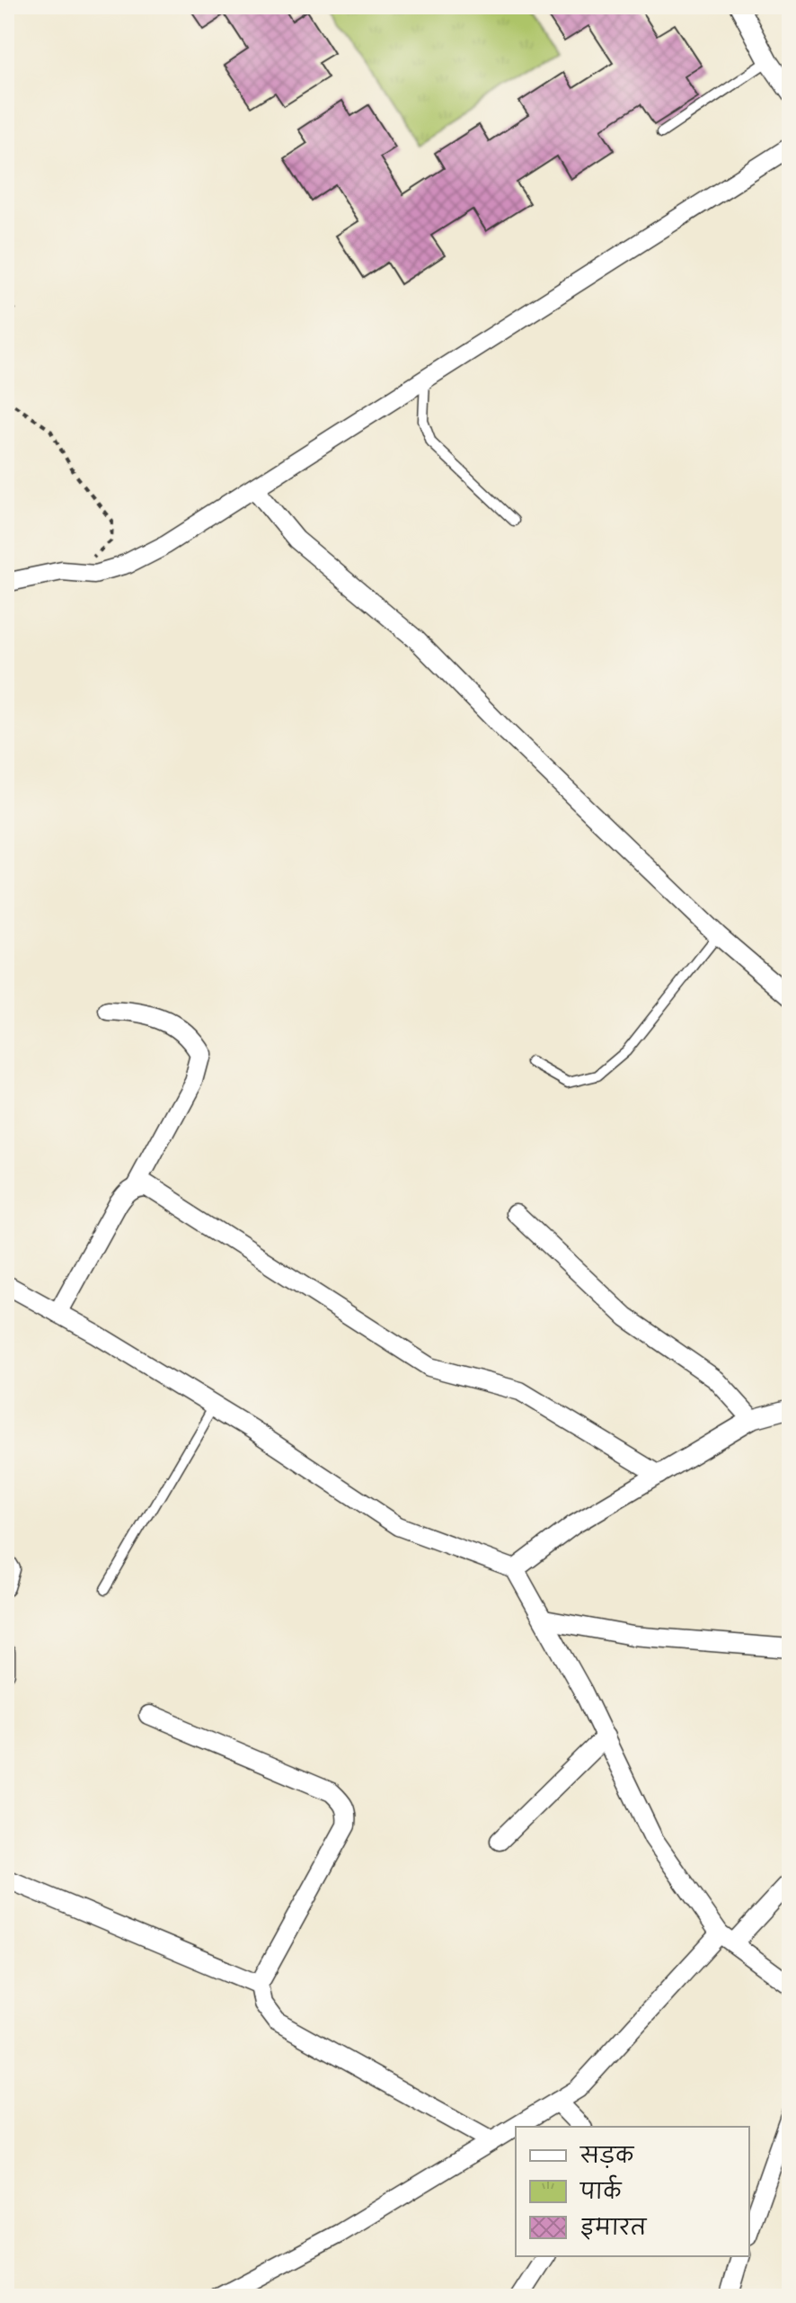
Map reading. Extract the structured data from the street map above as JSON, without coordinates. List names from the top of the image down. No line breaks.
{"legend":["सड़क","पार्क","इमारत"]}
